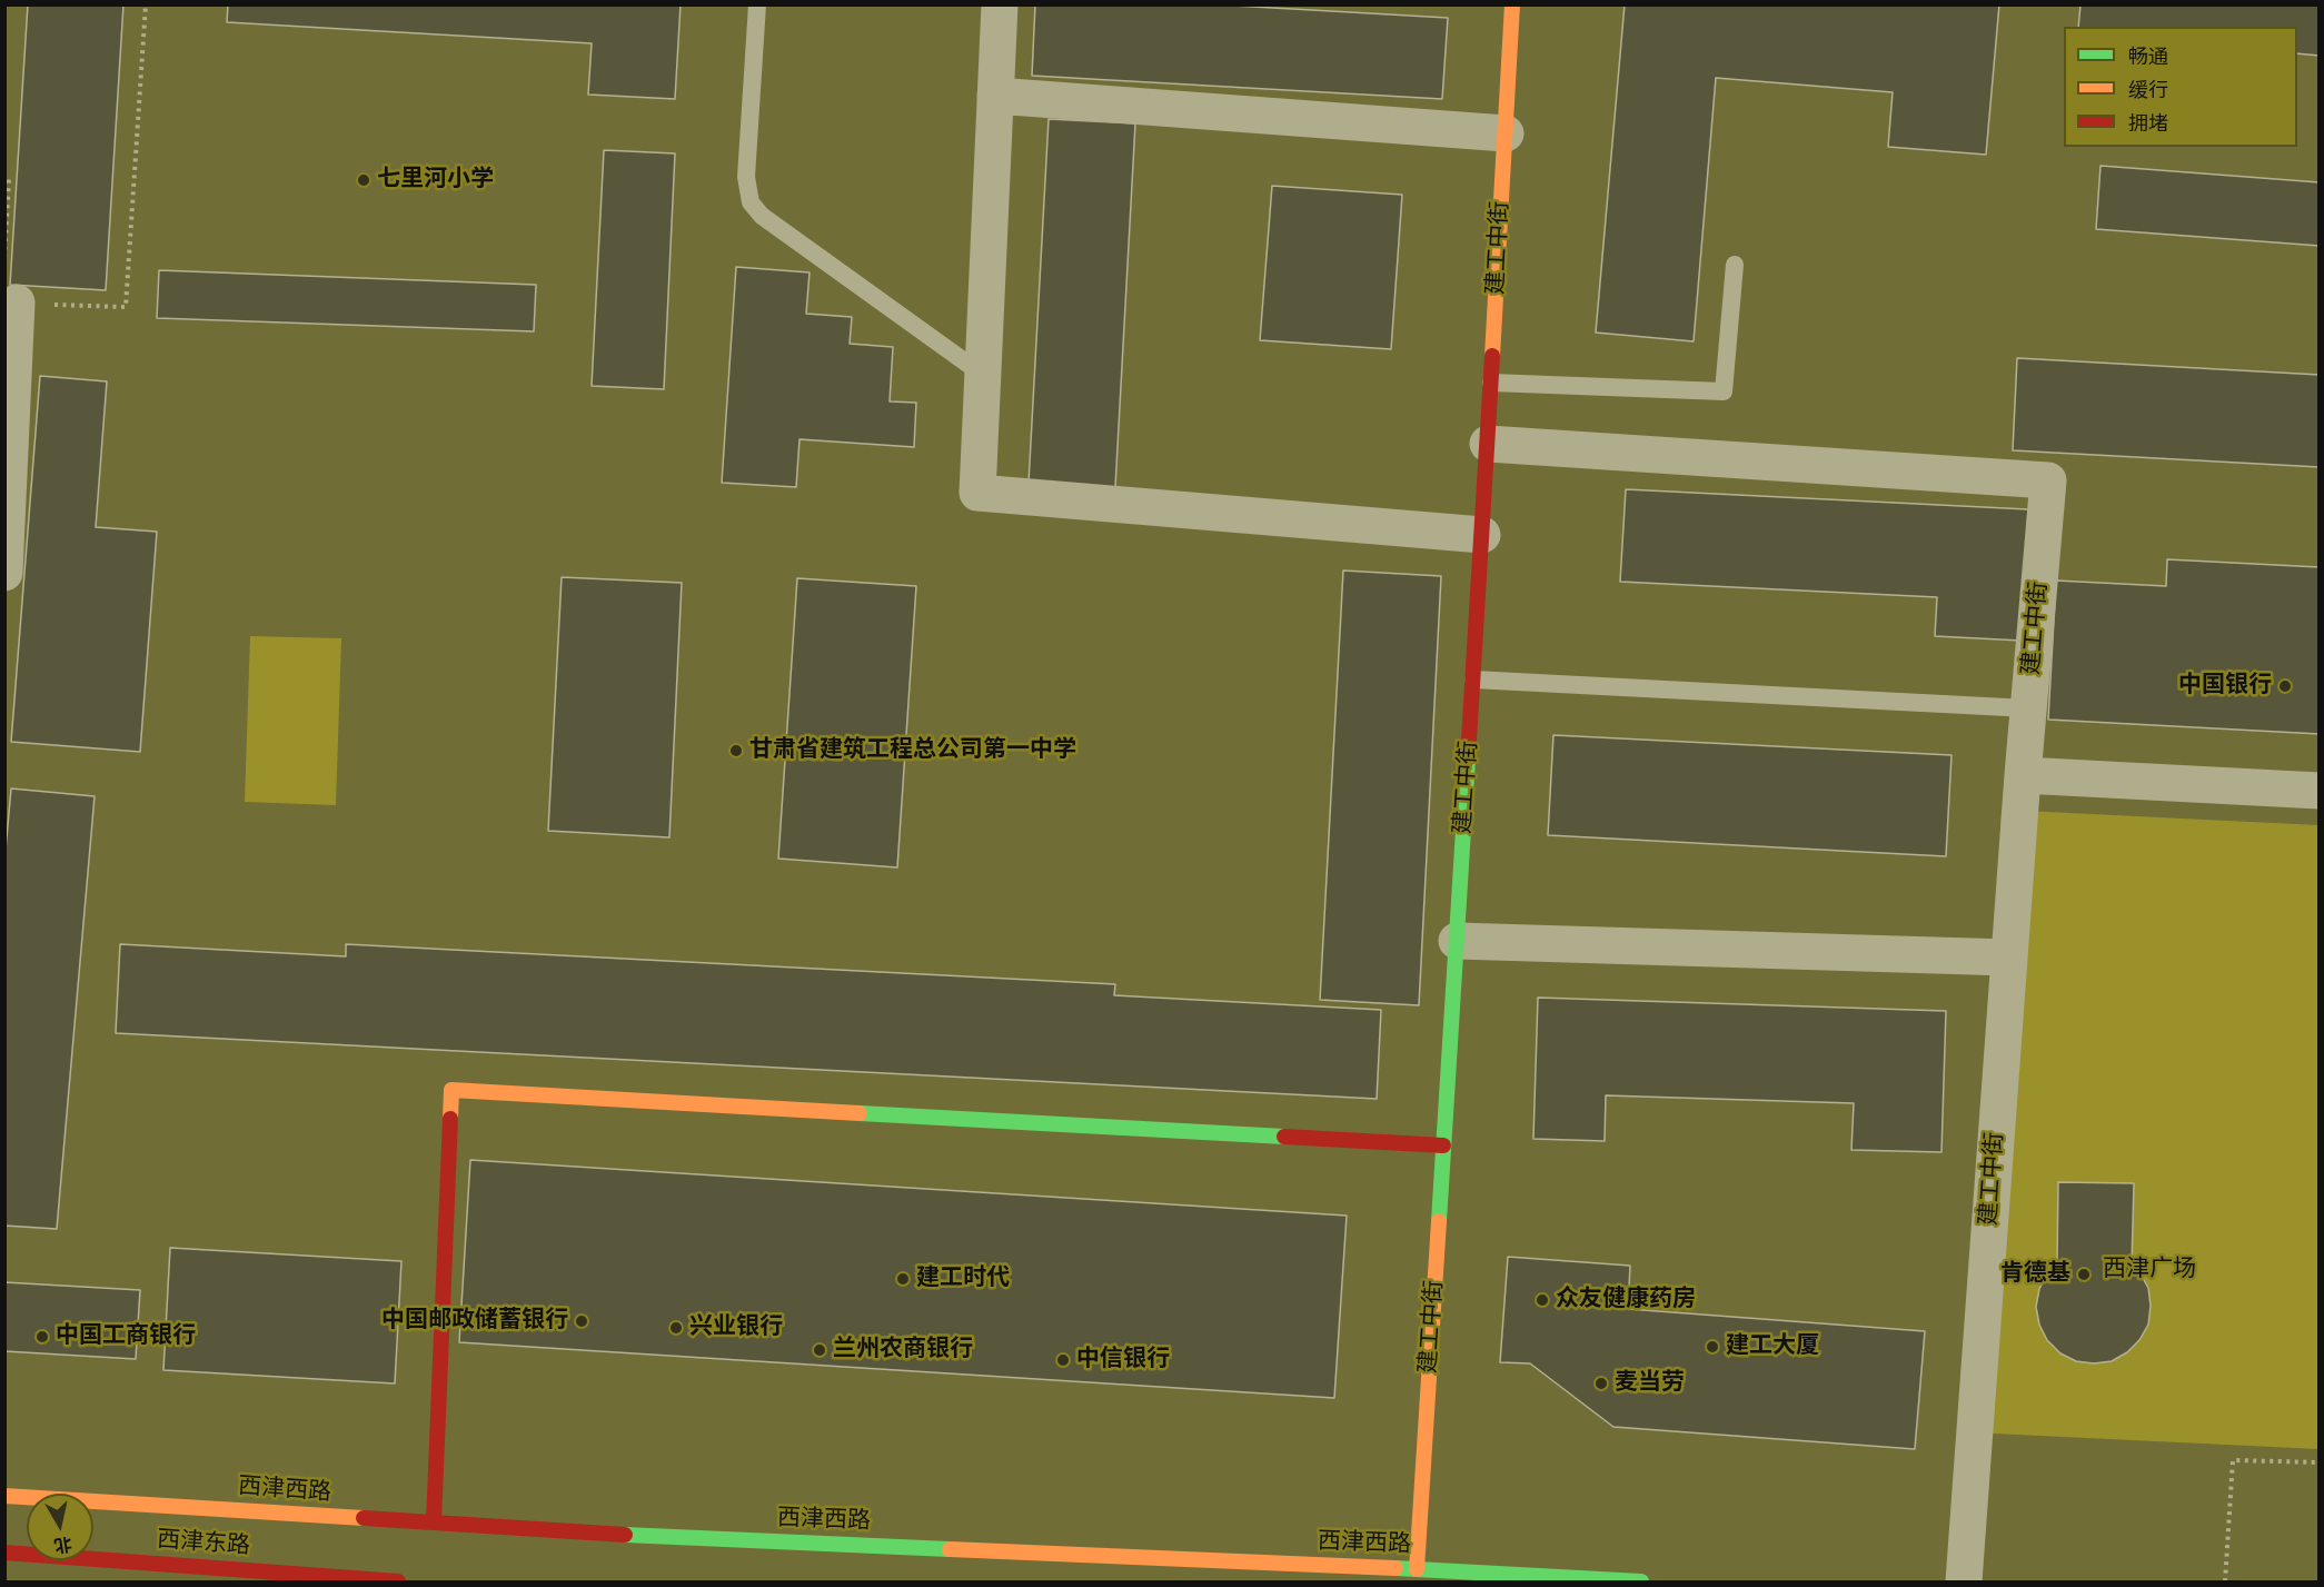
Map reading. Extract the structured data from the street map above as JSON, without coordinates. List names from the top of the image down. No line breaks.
{"streets":{"street":["建工中街","西津西路","西津东路"]},"crossings":[["建工中街","西津西路"]],"parks":["西津广场"],"places":["七里河小学","中国银行","甘肃省建筑工程总公司第一中学","肯德基","建工时代","众友健康药房","中国邮政储蓄银行","兴业银行","中国工商银行","建工大厦","兰州农商银行","中信银行","麦当劳"],"legend":["畅通","缓行","拥堵"],"north":"bottom"}
